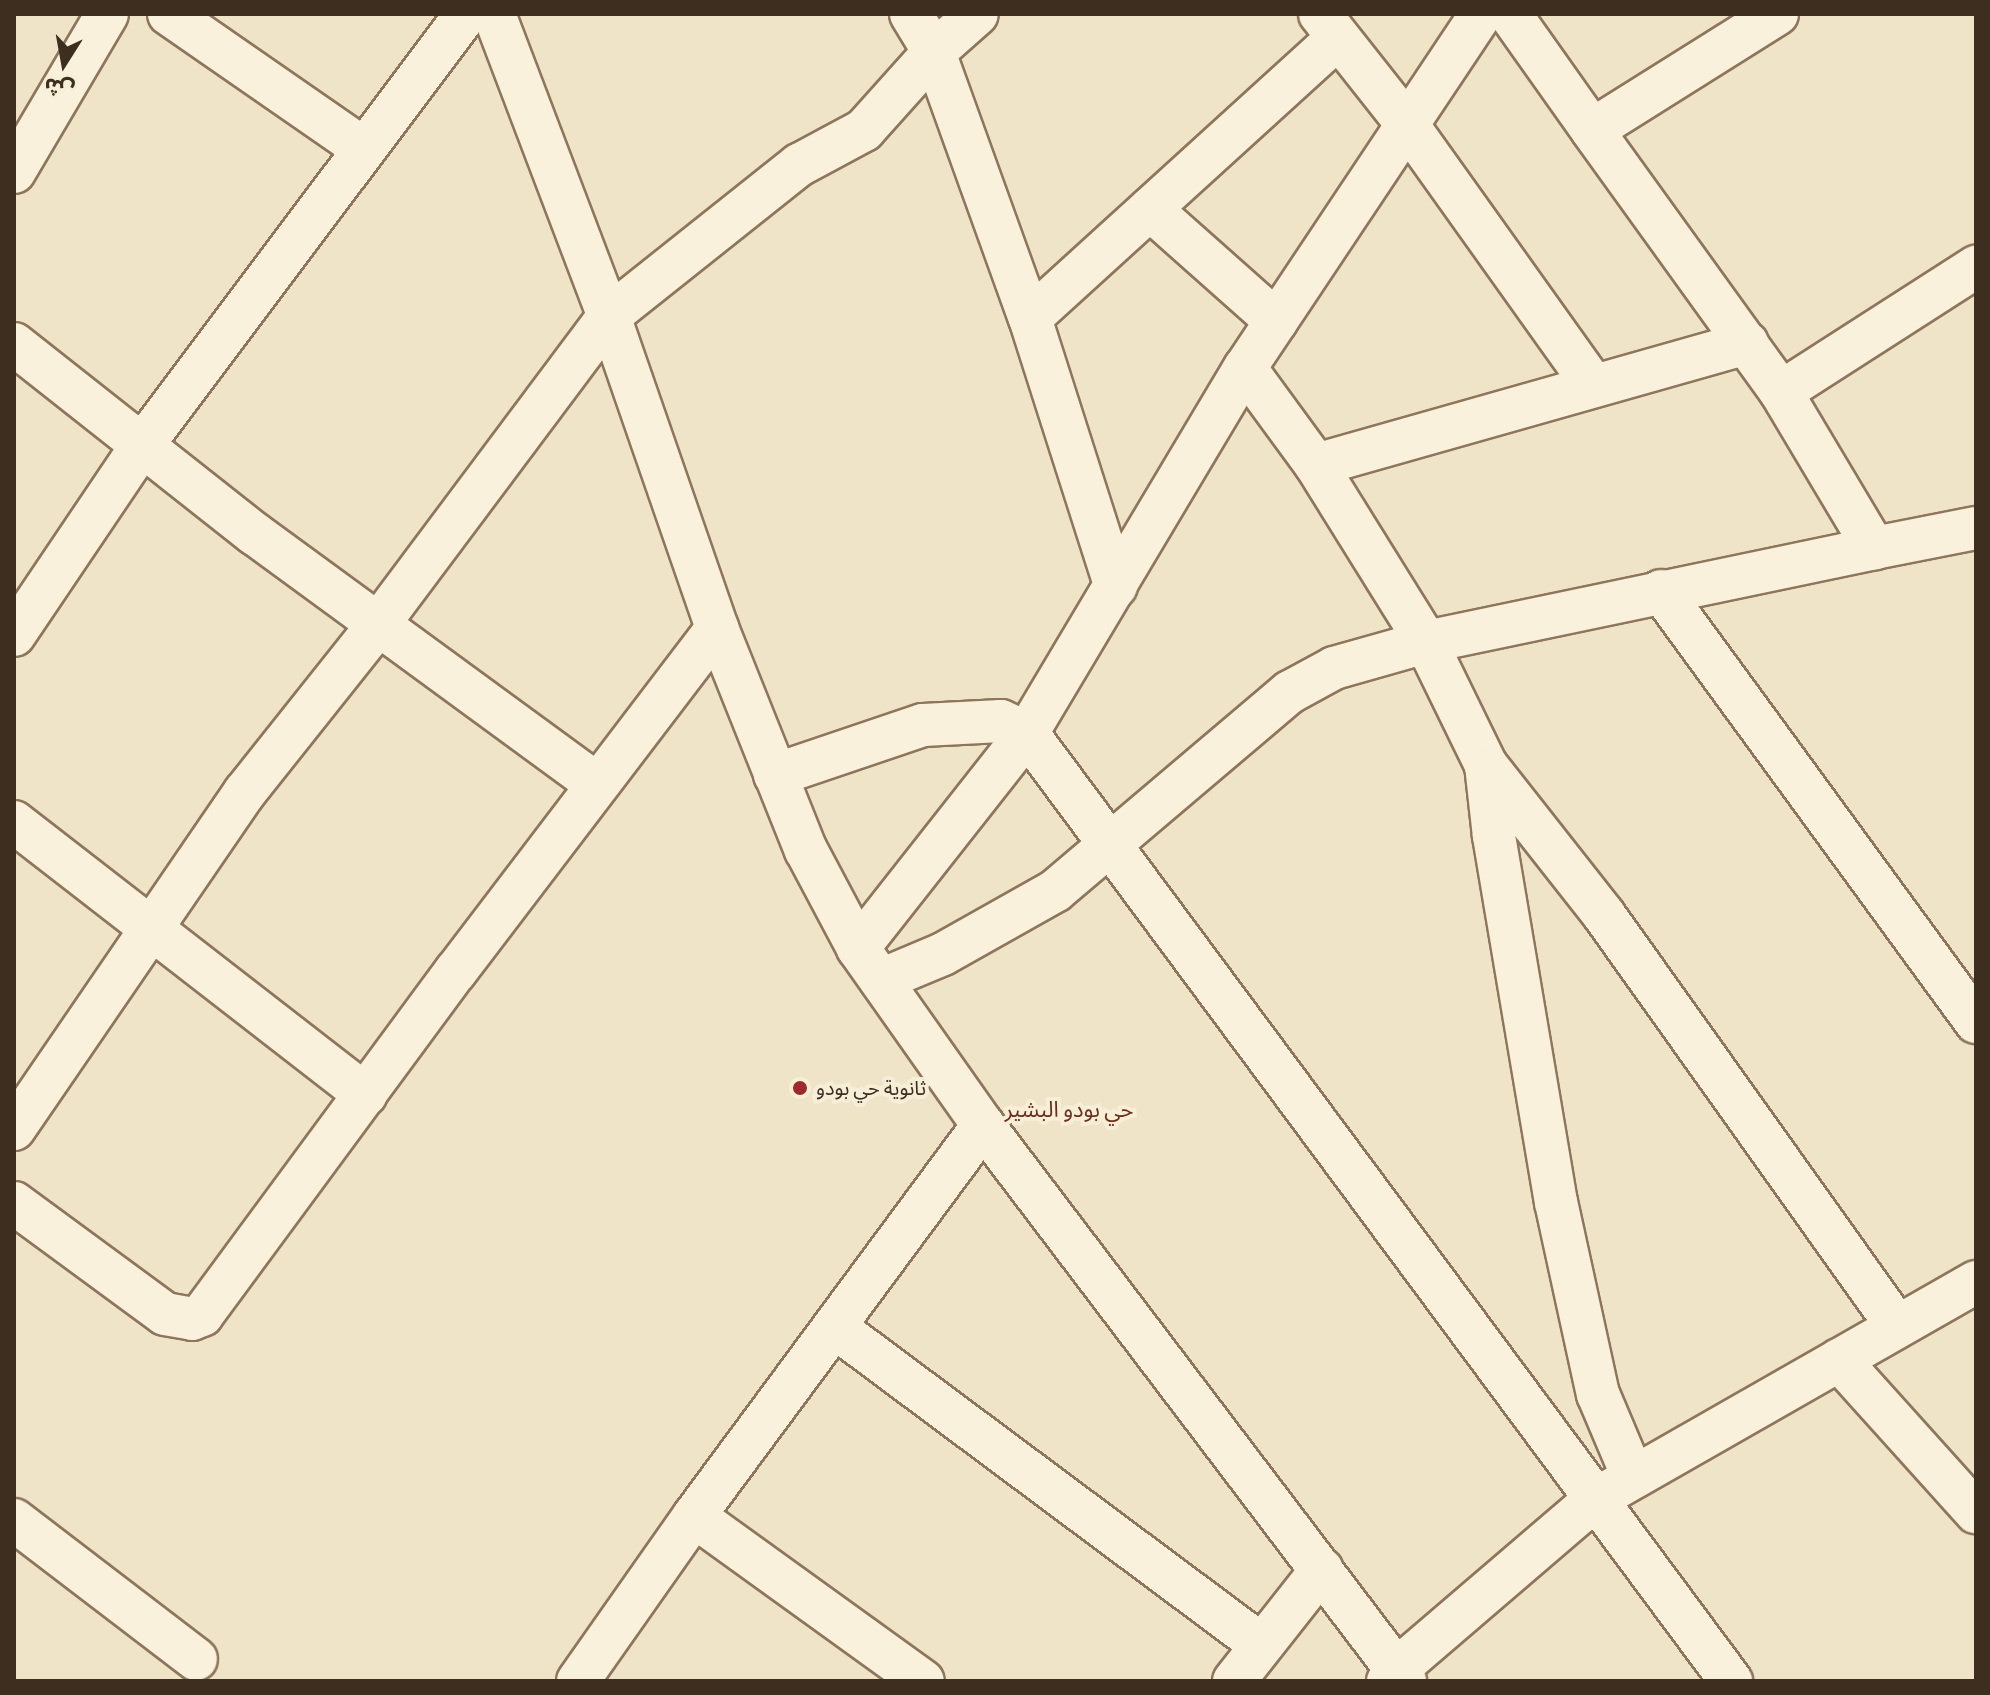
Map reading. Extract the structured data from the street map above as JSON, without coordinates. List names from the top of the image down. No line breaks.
{"districts":["حي بودو البشير"],"places":["ثانوية حي بودو"],"north":"bottom"}
